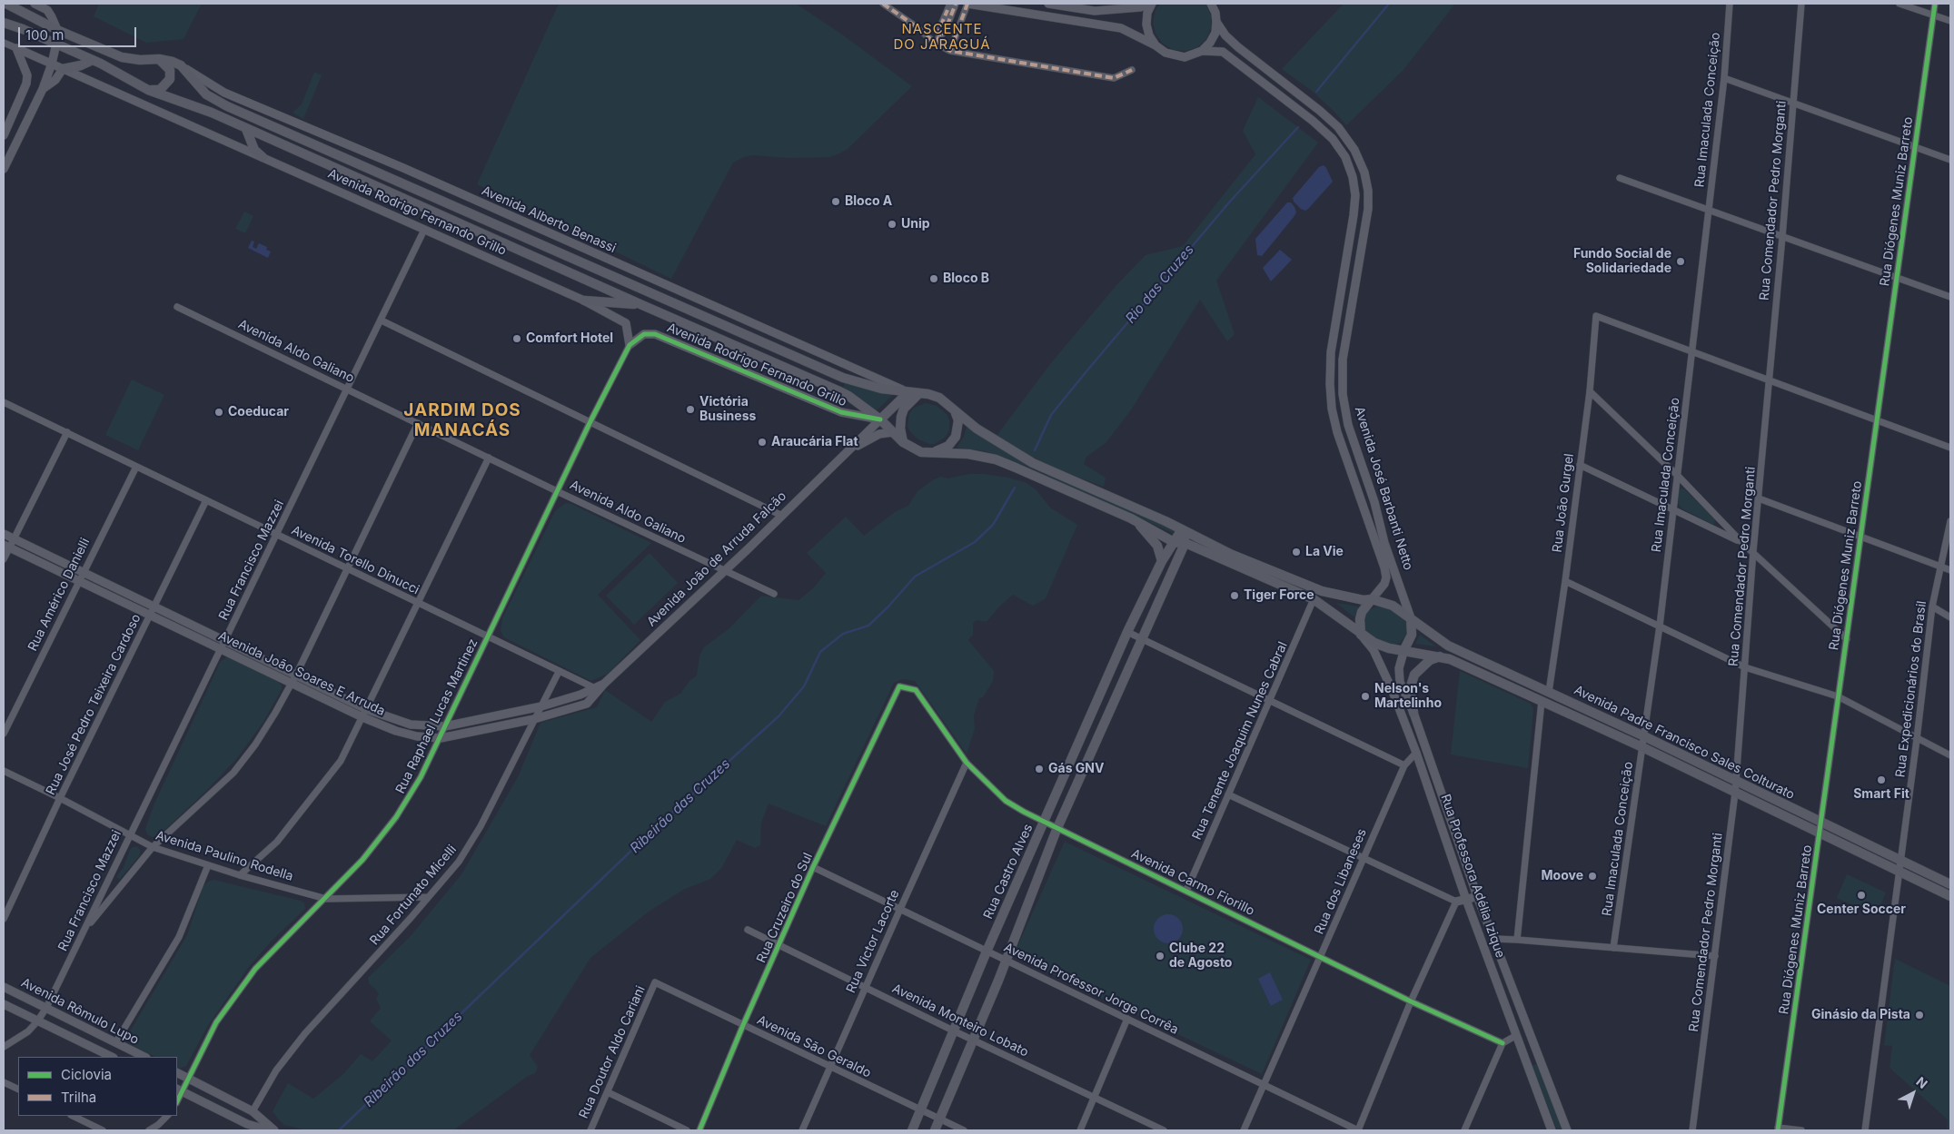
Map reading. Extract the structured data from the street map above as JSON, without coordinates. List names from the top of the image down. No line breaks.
{"streets":{"main road":["Avenida Padre Francisco Sales Colturato","Rua Castro Alves"],"street":["Rua Imaculada Conceição","Rua Comendador Pedro Morganti","Rua Diógenes Muniz Barreto","Avenida Rodrigo Fernando Grillo","Avenida Alberto Benassi","Avenida Aldo Galiano","Avenida José Barbanti Netto","Rua João Gurgel","Avenida João de Arruda Falcão","Rua Francisco Mazzei","Avenida Torello Dinucci","Rua Américo Danielli","Avenida João Soares E Arruda","Rua Expedicionários do Brasil","Rua José Pedro Teixeira Cardoso","Rua Raphael Lucas Martinez","Rua Tenente Joaquim Nunes Cabral","Avenida Paulino Rodella","Rua Professora Adélia Izique","Rua dos Libaneses","Avenida Carmo Fiorillo","Rua Fortunato Micelli","Rua Cruzeiro do Sul","Rua Victor Lacorte","Avenida Professor Jorge Corrêa","Avenida Rômulo Lupo","Avenida Monteiro Lobato","Avenida São Geraldo","Rua Doutor Aldo Cariani"]},"crossings":[["Rua Imaculada Conceição","Rua João Gurgel"],["Rua Imaculada Conceição","Avenida Padre Francisco Sales Colturato"],["Rua Comendador Pedro Morganti","Avenida Padre Francisco Sales Colturato"],["Rua Diógenes Muniz Barreto","Avenida Padre Francisco Sales Colturato"],["Avenida Rodrigo Fernando Grillo","Avenida João de Arruda Falcão"],["Avenida Rodrigo Fernando Grillo","Rua Francisco Mazzei"],["Avenida Rodrigo Fernando Grillo","Rua Raphael Lucas Martinez"],["Avenida Aldo Galiano","Avenida João de Arruda Falcão"],["Avenida Aldo Galiano","Rua Francisco Mazzei"],["Avenida Aldo Galiano","Rua Raphael Lucas Martinez"],["Avenida José Barbanti Netto","Avenida Padre Francisco Sales Colturato"],["Avenida José Barbanti Netto","Rua Professora Adélia Izique"],["Rua João Gurgel","Avenida Padre Francisco Sales Colturato"],["Avenida João de Arruda Falcão","Avenida Torello Dinucci"],["Avenida João de Arruda Falcão","Avenida João Soares E Arruda"],["Rua Francisco Mazzei","Avenida Torello Dinucci"],["Rua Francisco Mazzei","Avenida João Soares E Arruda"],["Rua Francisco Mazzei","Avenida Paulino Rodella"],["Rua Francisco Mazzei","Avenida Rômulo Lupo"],["Avenida Torello Dinucci","Rua Américo Danielli"],["Avenida Torello Dinucci","Avenida João Soares E Arruda"],["Avenida Torello Dinucci","Rua José Pedro Teixeira Cardoso"],["Avenida Torello Dinucci","Rua Raphael Lucas Martinez"],["Avenida Torello Dinucci","Rua Fortunato Micelli"],["Rua Américo Danielli","Avenida João Soares E Arruda"],["Avenida João Soares E Arruda","Rua José Pedro Teixeira Cardoso"],["Avenida João Soares E Arruda","Rua Raphael Lucas Martinez"],["Avenida João Soares E Arruda","Rua Fortunato Micelli"],["Rua Expedicionários do Brasil","Avenida Padre Francisco Sales Colturato"],["Rua José Pedro Teixeira Cardoso","Avenida Paulino Rodella"],["Rua Raphael Lucas Martinez","Avenida Paulino Rodella"],["Rua Tenente Joaquim Nunes Cabral","Avenida Carmo Fiorillo"],["Avenida Padre Francisco Sales Colturato","Rua Professora Adélia Izique"],["Avenida Paulino Rodella","Rua Fortunato Micelli"],["Rua Castro Alves","Avenida Carmo Fiorillo"],["Rua Castro Alves","Avenida Professor Jorge Corrêa"],["Rua Castro Alves","Avenida Monteiro Lobato"],["Rua Castro Alves","Avenida São Geraldo"],["Rua Professora Adélia Izique","Rua dos Libaneses"],["Rua dos Libaneses","Avenida Carmo Fiorillo"],["Rua dos Libaneses","Avenida Professor Jorge Corrêa"],["Avenida Carmo Fiorillo","Rua Cruzeiro do Sul"],["Avenida Carmo Fiorillo","Rua Victor Lacorte"],["Rua Cruzeiro do Sul","Avenida Professor Jorge Corrêa"],["Rua Cruzeiro do Sul","Avenida Monteiro Lobato"],["Rua Cruzeiro do Sul","Avenida São Geraldo"],["Rua Victor Lacorte","Avenida Professor Jorge Corrêa"],["Rua Victor Lacorte","Avenida Monteiro Lobato"],["Rua Victor Lacorte","Avenida São Geraldo"],["Avenida São Geraldo","Rua Doutor Aldo Cariani"]],"districts":["NASCENTE DO JARAGUÁ","JARDIM DOS MANACÁS"],"water":["Rio das Cruzes","Ribeirão das Cruzes"],"places":["Bloco A","Unip","Fundo Social de Solidariedade","Bloco B","Comfort Hotel","Victória Business","Coeducar","Araucária Flat","La Vie","Tiger Force","Nelson's Martelinho","Gás GNV","Smart Fit","Moove","Center Soccer","Clube 22 de Agosto","Ginásio da Pista"],"legend":["Ciclovia","Trilha"],"scale_bar":"100 m","north":"top right"}
